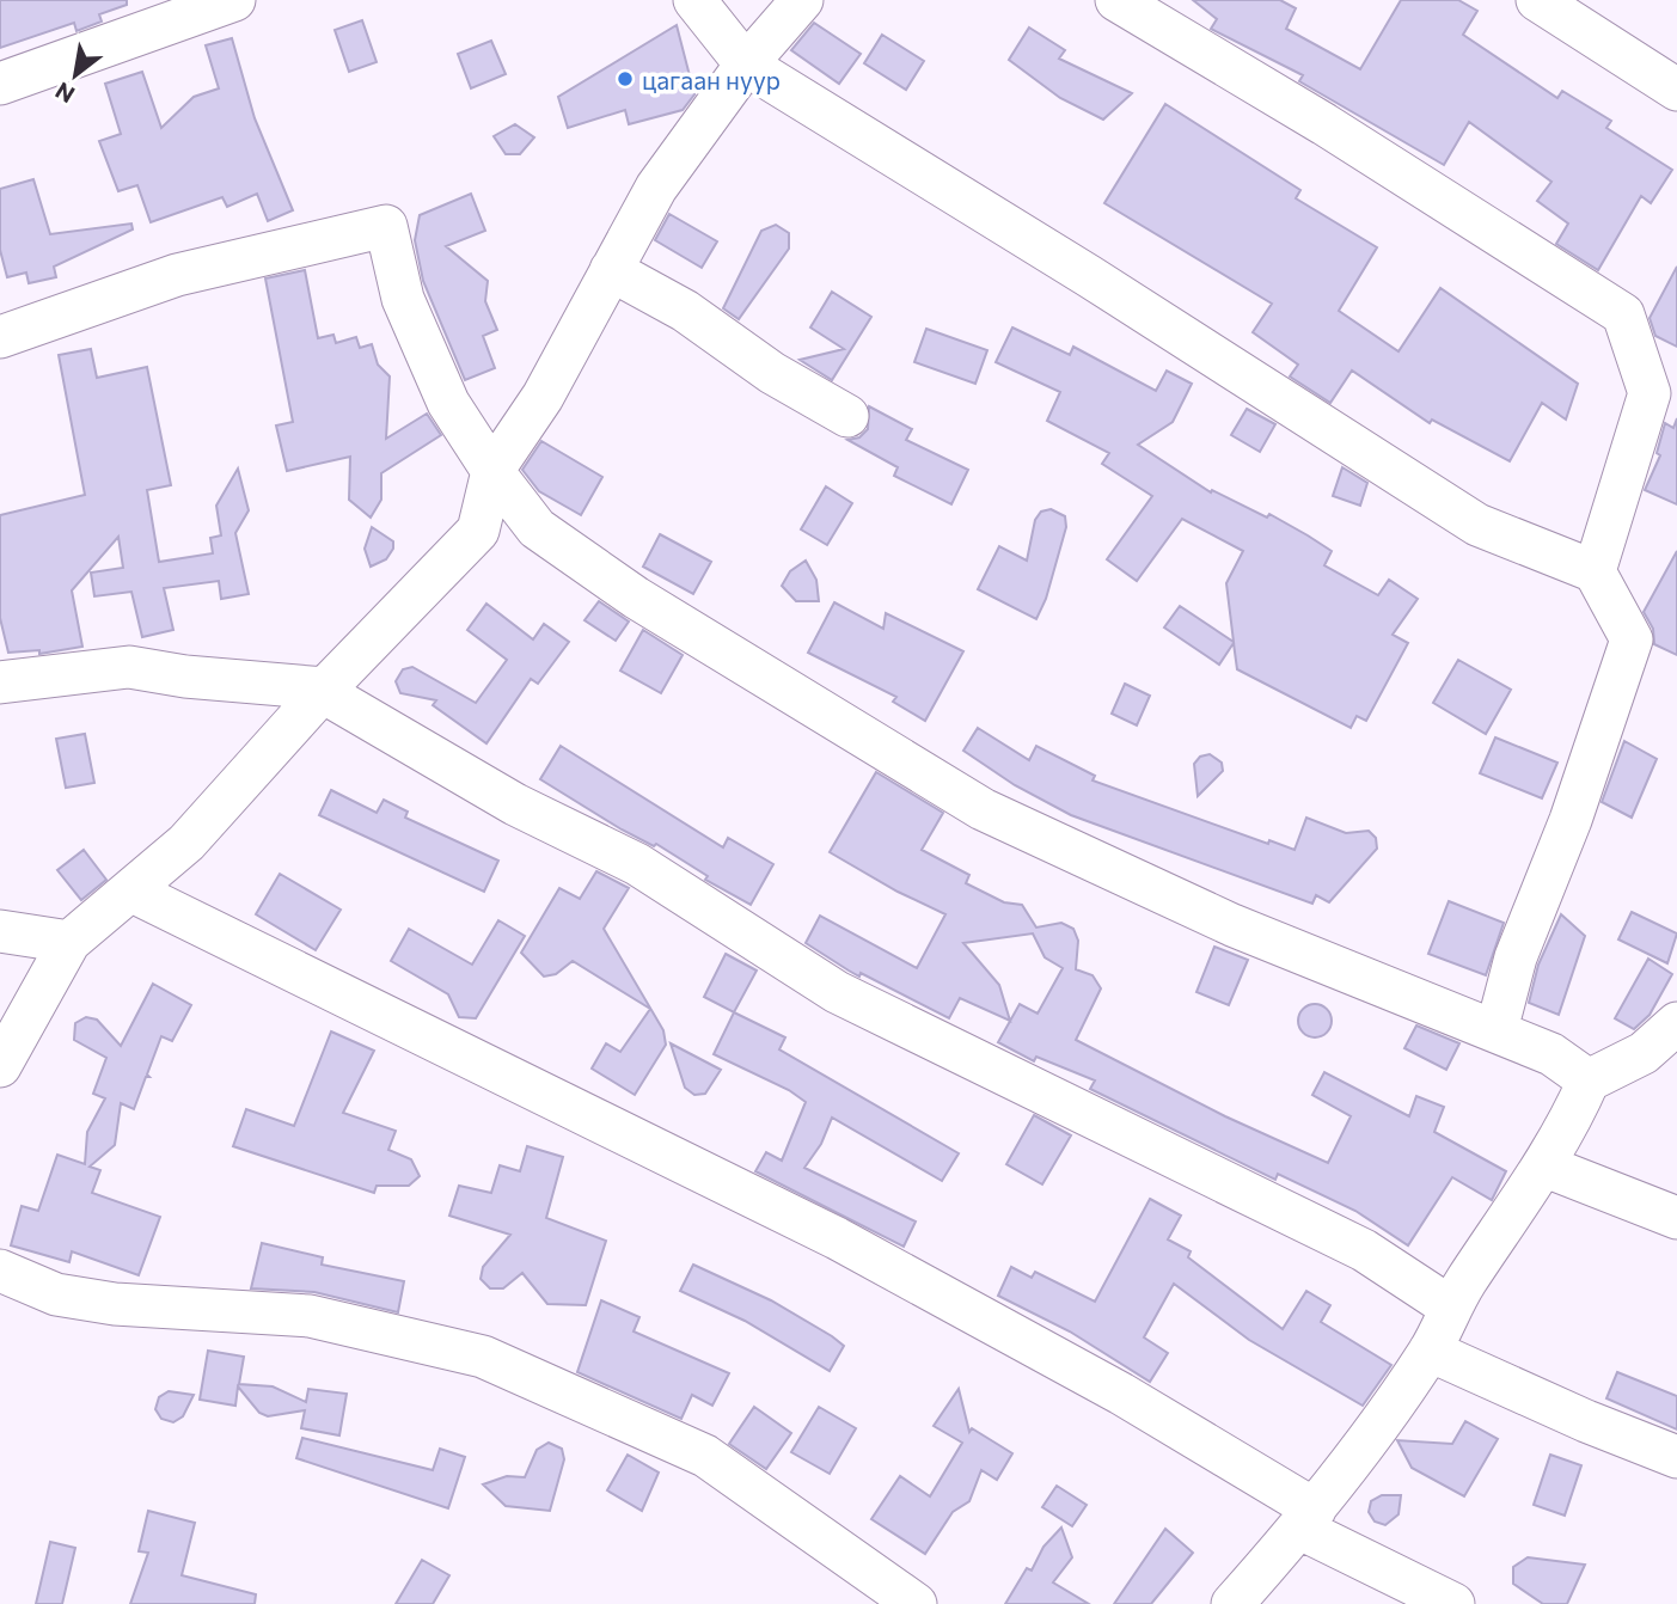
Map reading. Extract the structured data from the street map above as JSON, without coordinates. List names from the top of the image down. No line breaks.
{"places":["цагаан нуур"],"north":"bottom left"}
